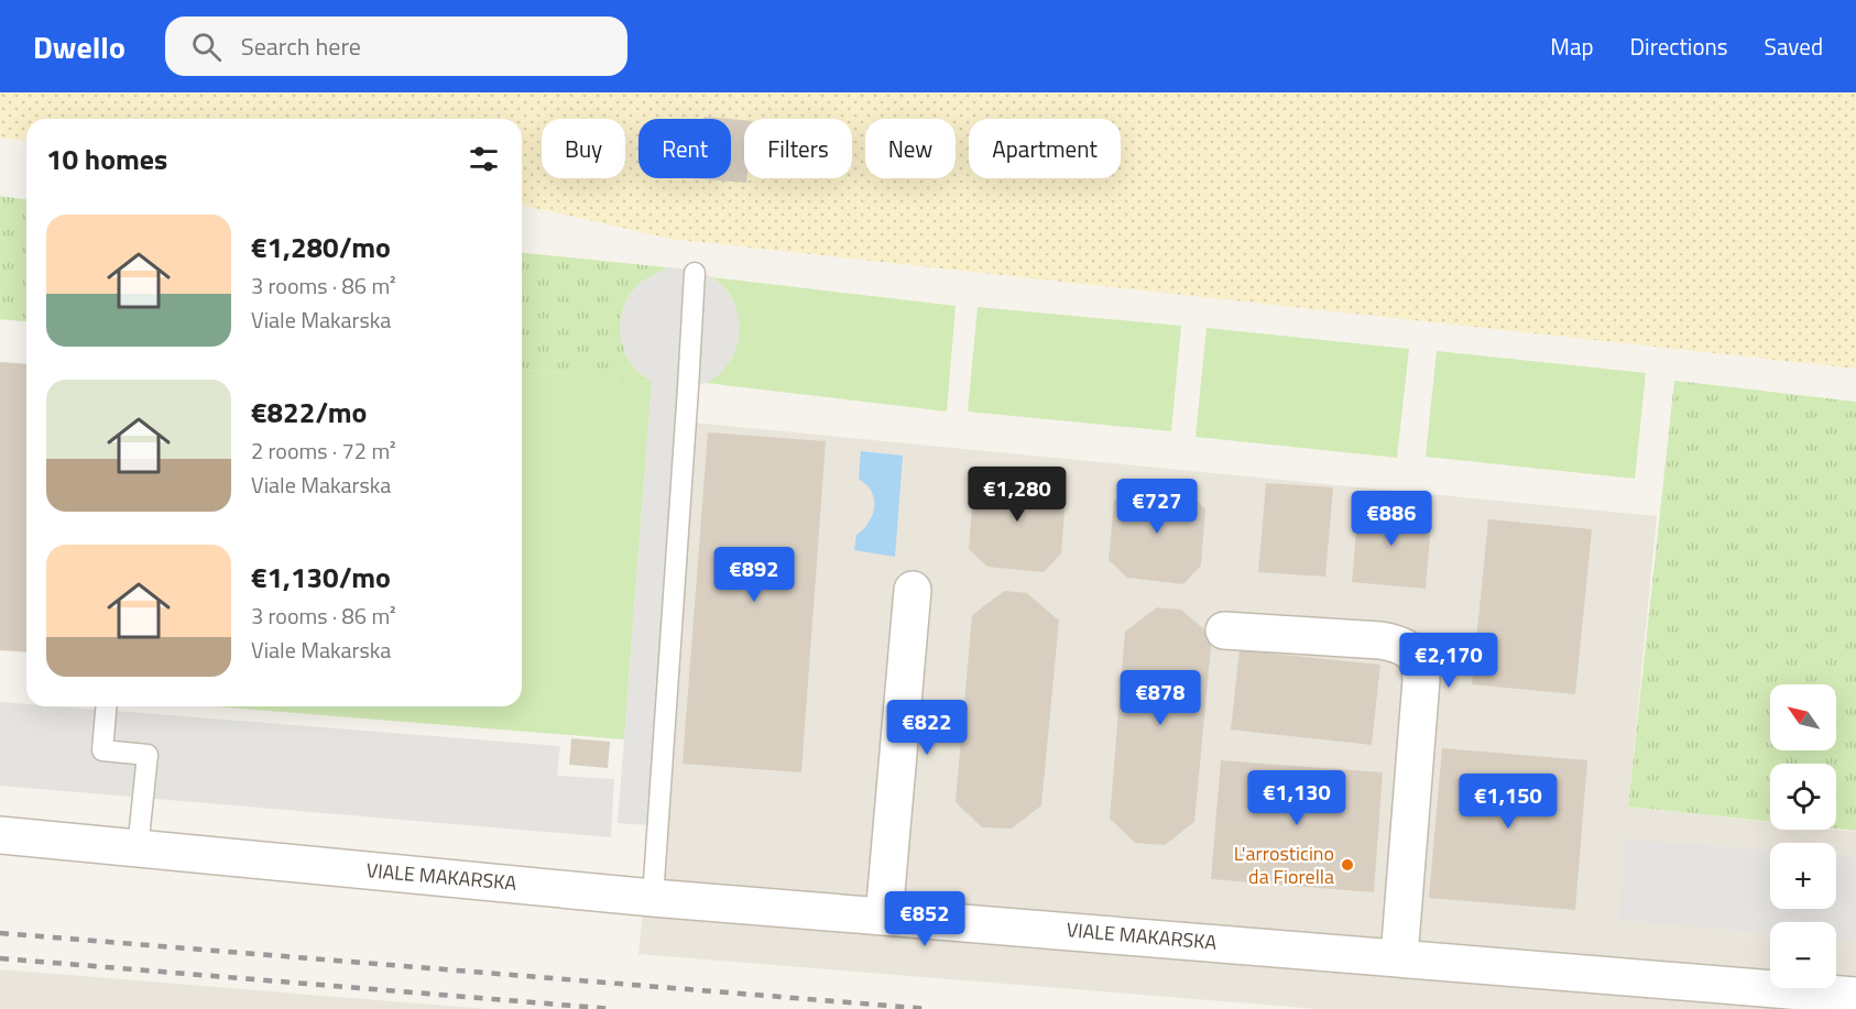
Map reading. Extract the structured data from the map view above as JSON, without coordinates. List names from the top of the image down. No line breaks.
{"streets":{"street":["VIALE MAKARSKA"]},"places":["L'arrosticino da Fiorella"],"north":"top left","page":{"header":"Dwello","search":"Search here","nav":["Map","Directions","Saved"],"chip":["Buy","Rent","Filters","New","Apartment"],"heading":"10 homes","list":[{"name":"€1,280/mo","note":"3 rooms · 86 m² · Viale Makarska"},{"name":"€822/mo","note":"2 rooms · 72 m² · Viale Makarska"},{"name":"€1,130/mo","note":"3 rooms · 86 m² · Viale Makarska"}],"price":["€1,280","€727","€886","€892","€2,170","€878","€822","€1,130","€1,150","€852"],"map_buttons":["+","−"]}}
